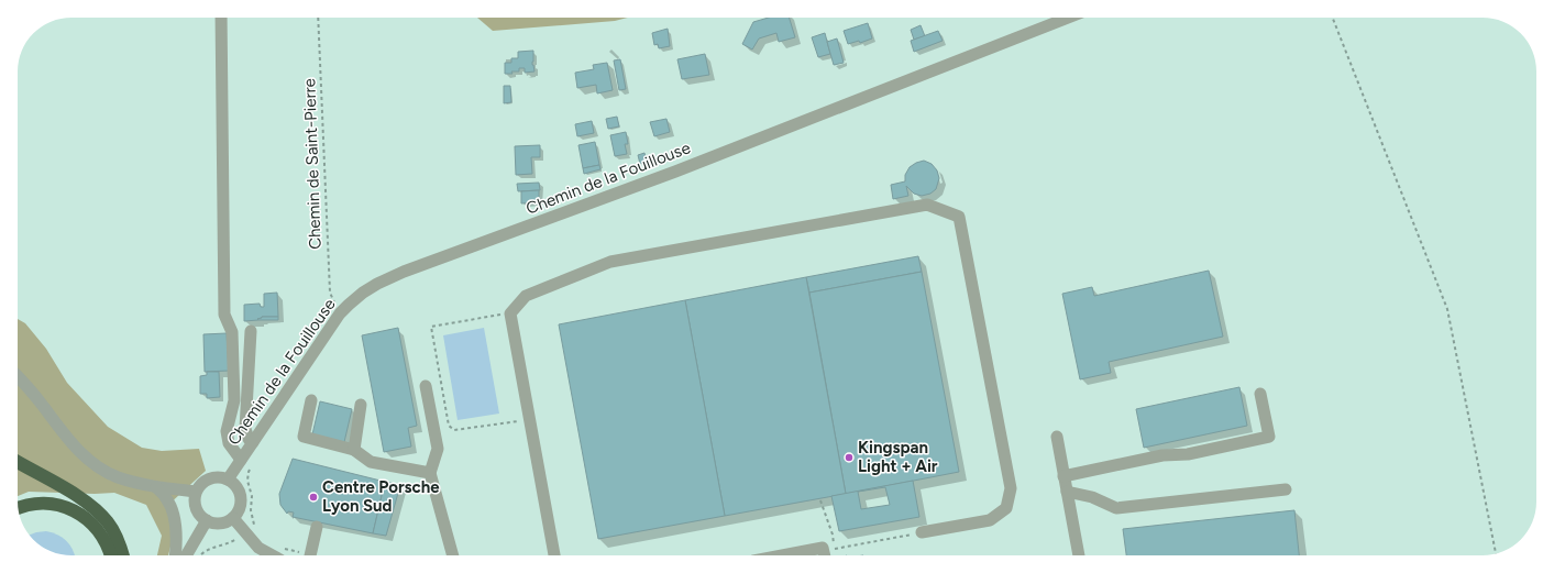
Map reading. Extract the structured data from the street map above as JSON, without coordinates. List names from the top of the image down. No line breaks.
{"streets":{"street":["Chemin de la Fouillouse"],"path":["Chemin de Saint-Pierre"]},"crossings":[["Chemin de Saint-Pierre","Chemin de la Fouillouse"]],"places":["Kingspan Light + Air","Centre Porsche Lyon Sud"]}
